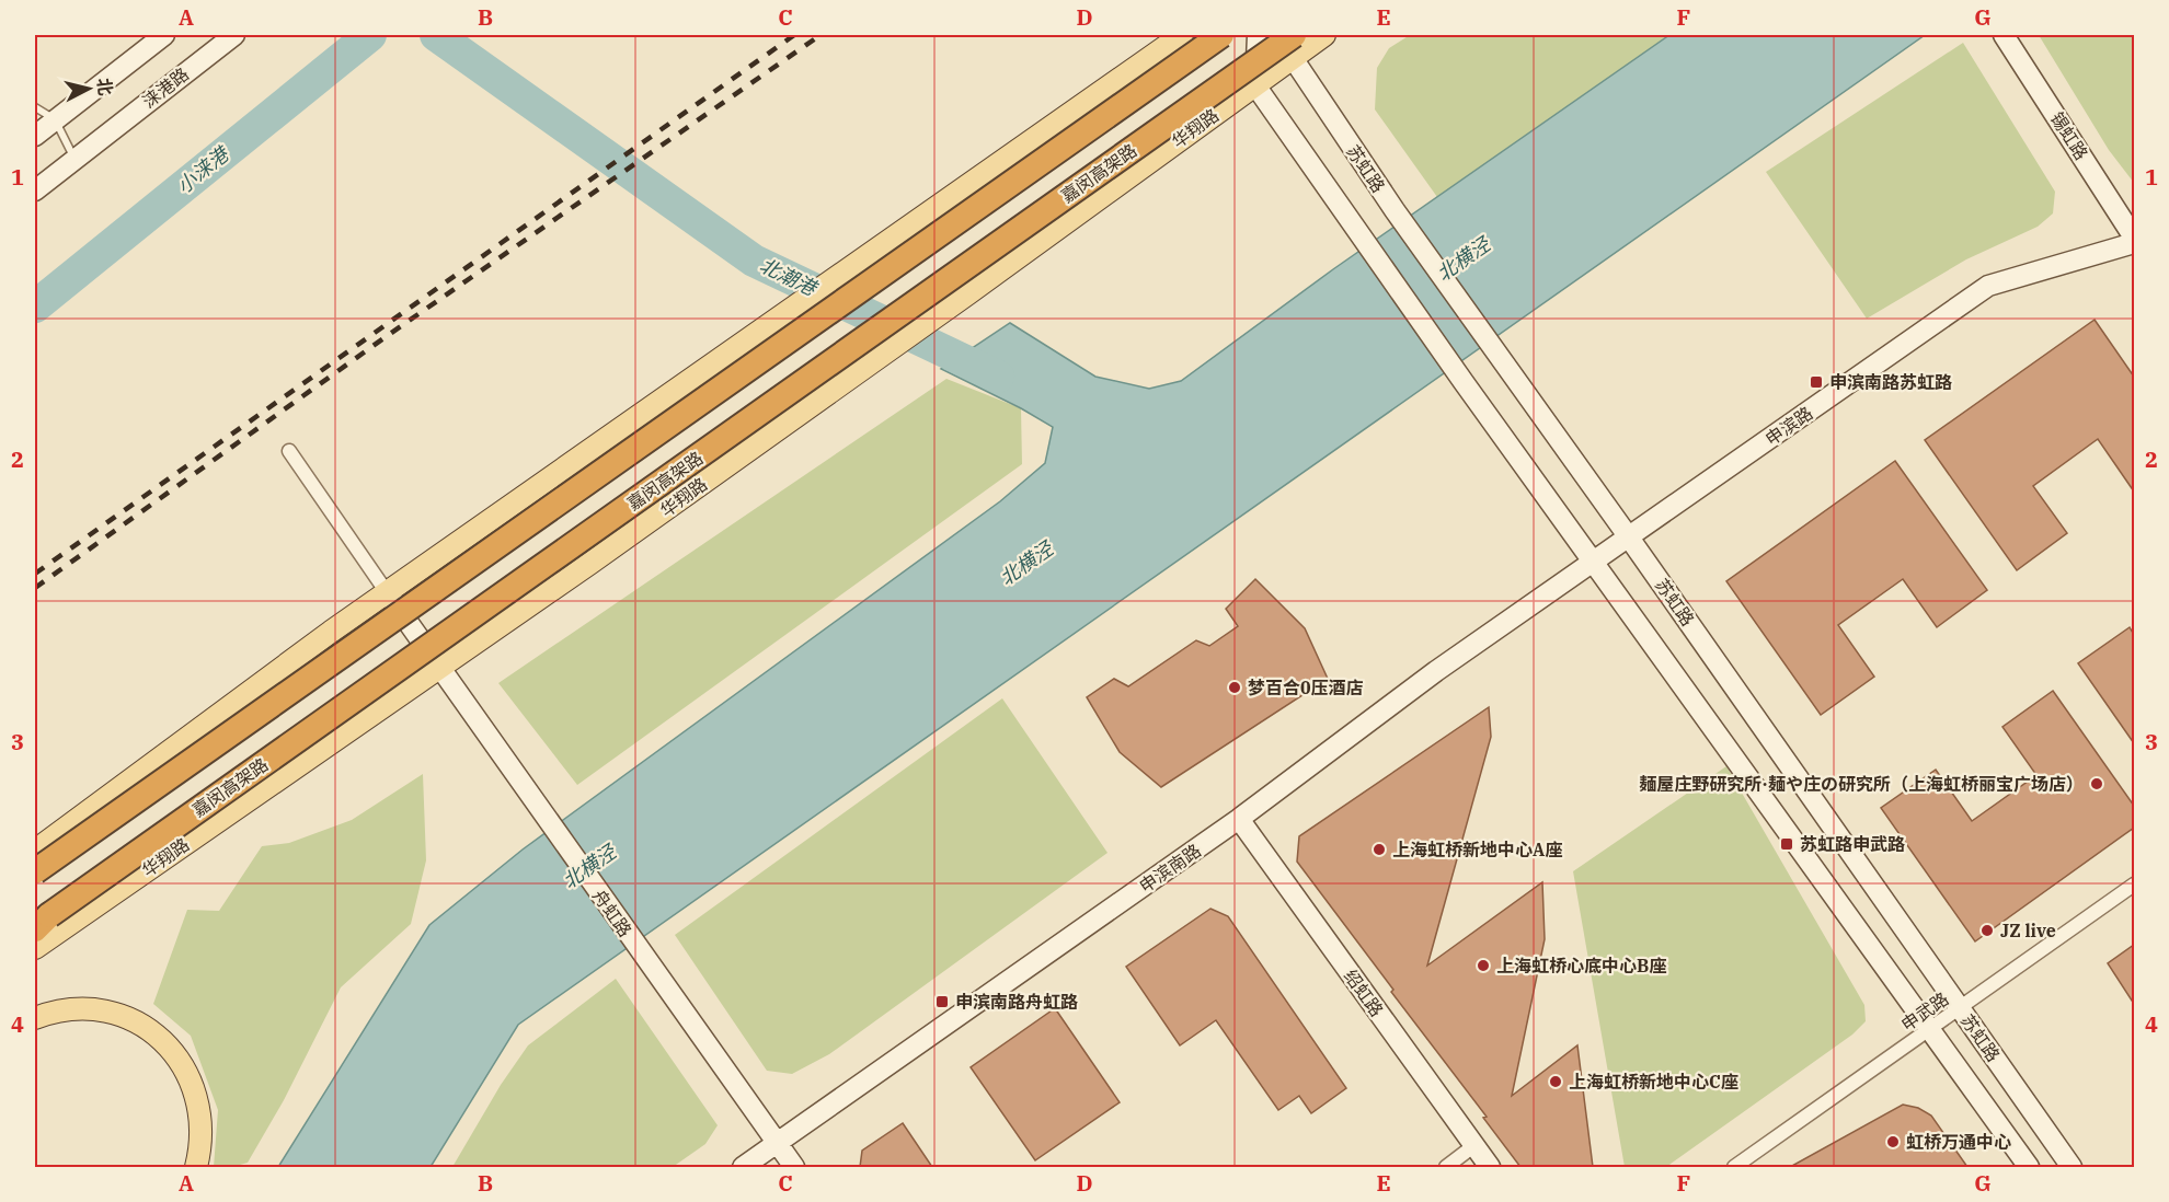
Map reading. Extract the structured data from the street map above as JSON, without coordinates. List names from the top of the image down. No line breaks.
{"streets":{"highway":["嘉闵高架路"],"main road":["涞港路","华翔路","锡虹路","苏虹路","申滨路","申滨南路","舟虹路","绍虹路"],"street":["申武路"]},"crossings":[["华翔路","苏虹路"],["华翔路","嘉闵高架路"],["华翔路","舟虹路"],["苏虹路","嘉闵高架路"],["苏虹路","申滨路"],["苏虹路","申滨南路"],["苏虹路","申武路"],["申滨路","申滨南路"],["申滨南路","舟虹路"],["申滨南路","绍虹路"]],"water":["小涞港","北横泾","北潮港"],"places":{"transit":["申滨南路苏虹路","苏虹路申武路","申滨南路舟虹路"],"other":["梦百合0压酒店","麺屋庄野研究所·麺や庄の研究所（上海虹桥丽宝广场店）","上海虹桥新地中心A座","JZ live","上海虹桥心底中心B座","上海虹桥新地中心C座","虹桥万通中心"]},"north":"right","grid":{"columns":["A","B","C","D","E","F","G"],"rows":["1","2","3","4"]}}
